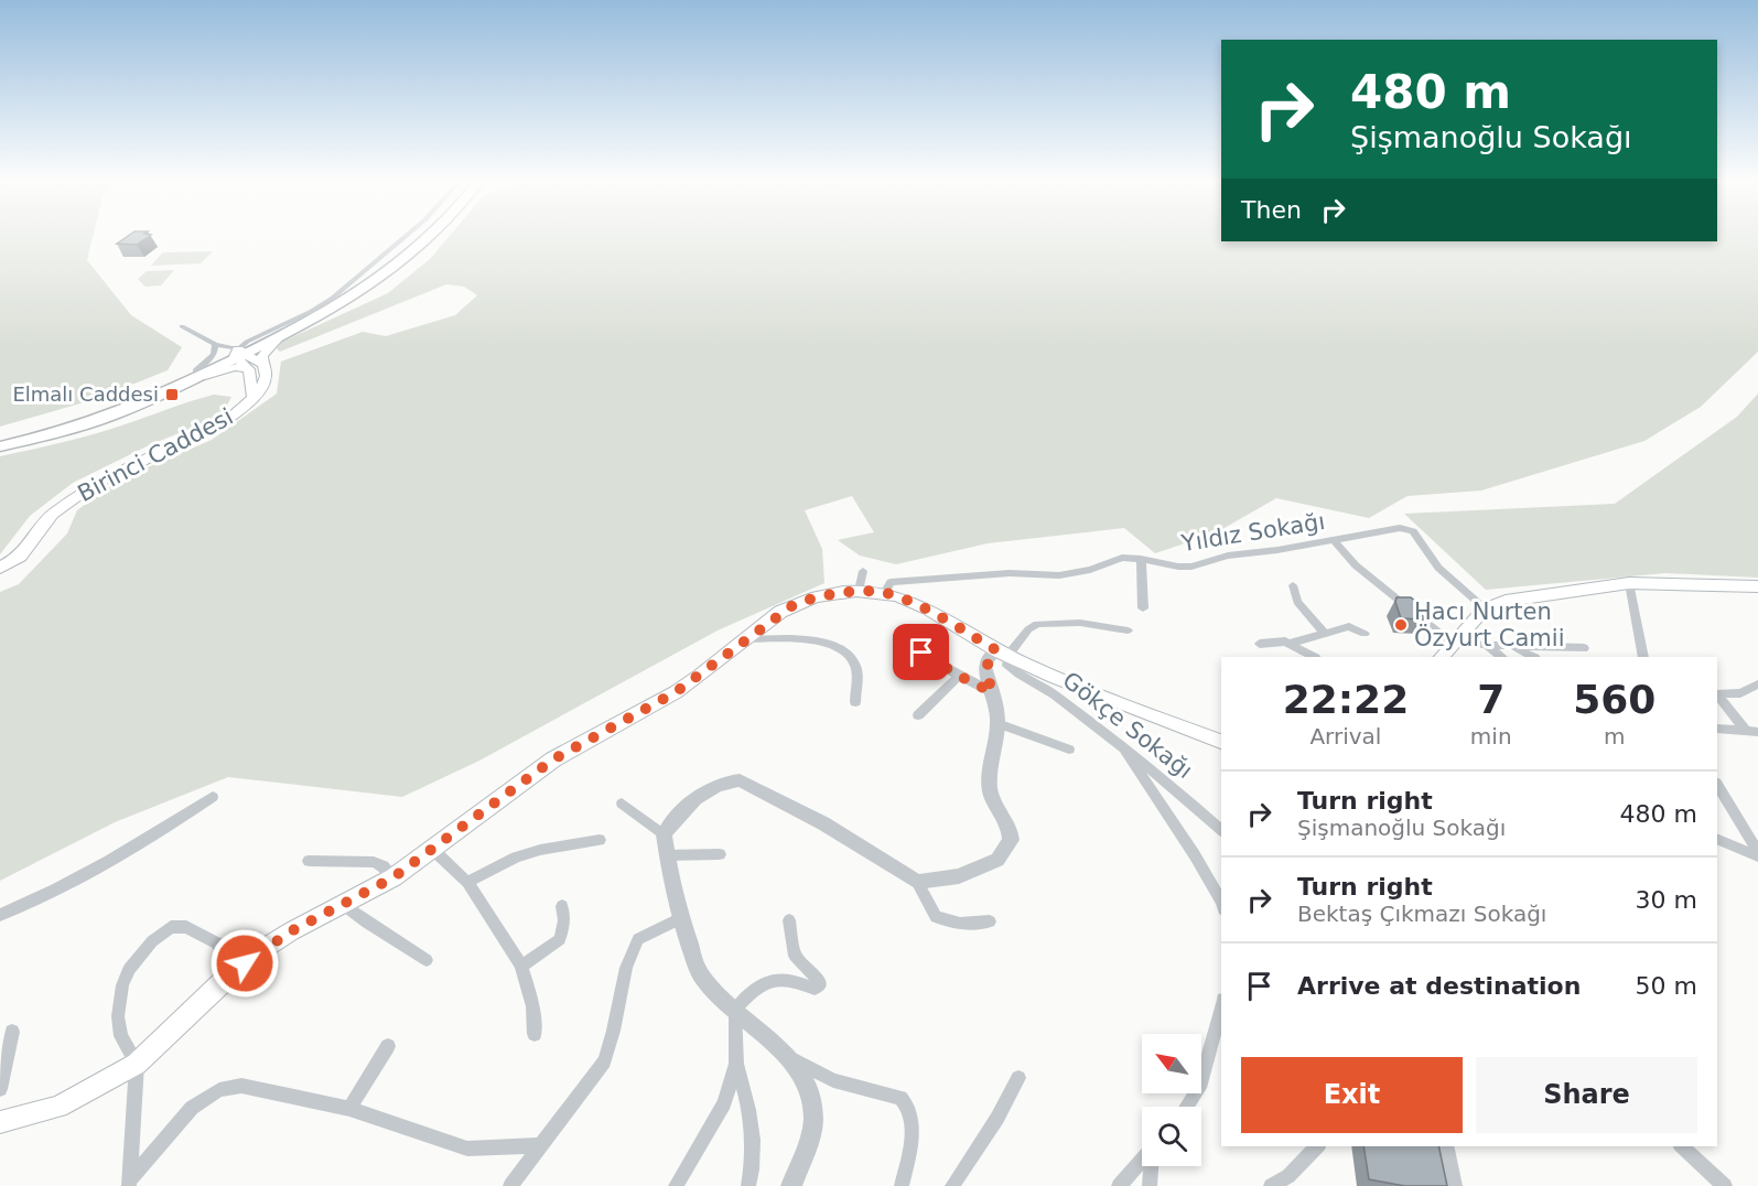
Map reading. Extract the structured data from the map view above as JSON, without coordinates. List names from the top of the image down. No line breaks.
{"streets":{"main road":["Birinci Caddesi"],"street":["Yıldız Sokağı","Gökçe Sokağı"]},"places":{"transit":["Elmalı Caddesi"],"other":["Hacı Nurten Özyurt Camii"]},"north":"top left","page":{"turn":["480 m","Şişmanoğlu Sokağı"],"then":"Then","eta":["22:22","Arrival","7","min","560","m"],"list":[{"name":"Turn right","note":"Şişmanoğlu Sokağı","value":"480 m"},{"name":"Turn right","note":"Bektaş Çıkmazı Sokağı","value":"30 m"},{"name":"Arrive at destination","value":"50 m"}],"buttons":["Exit","Share"]}}
